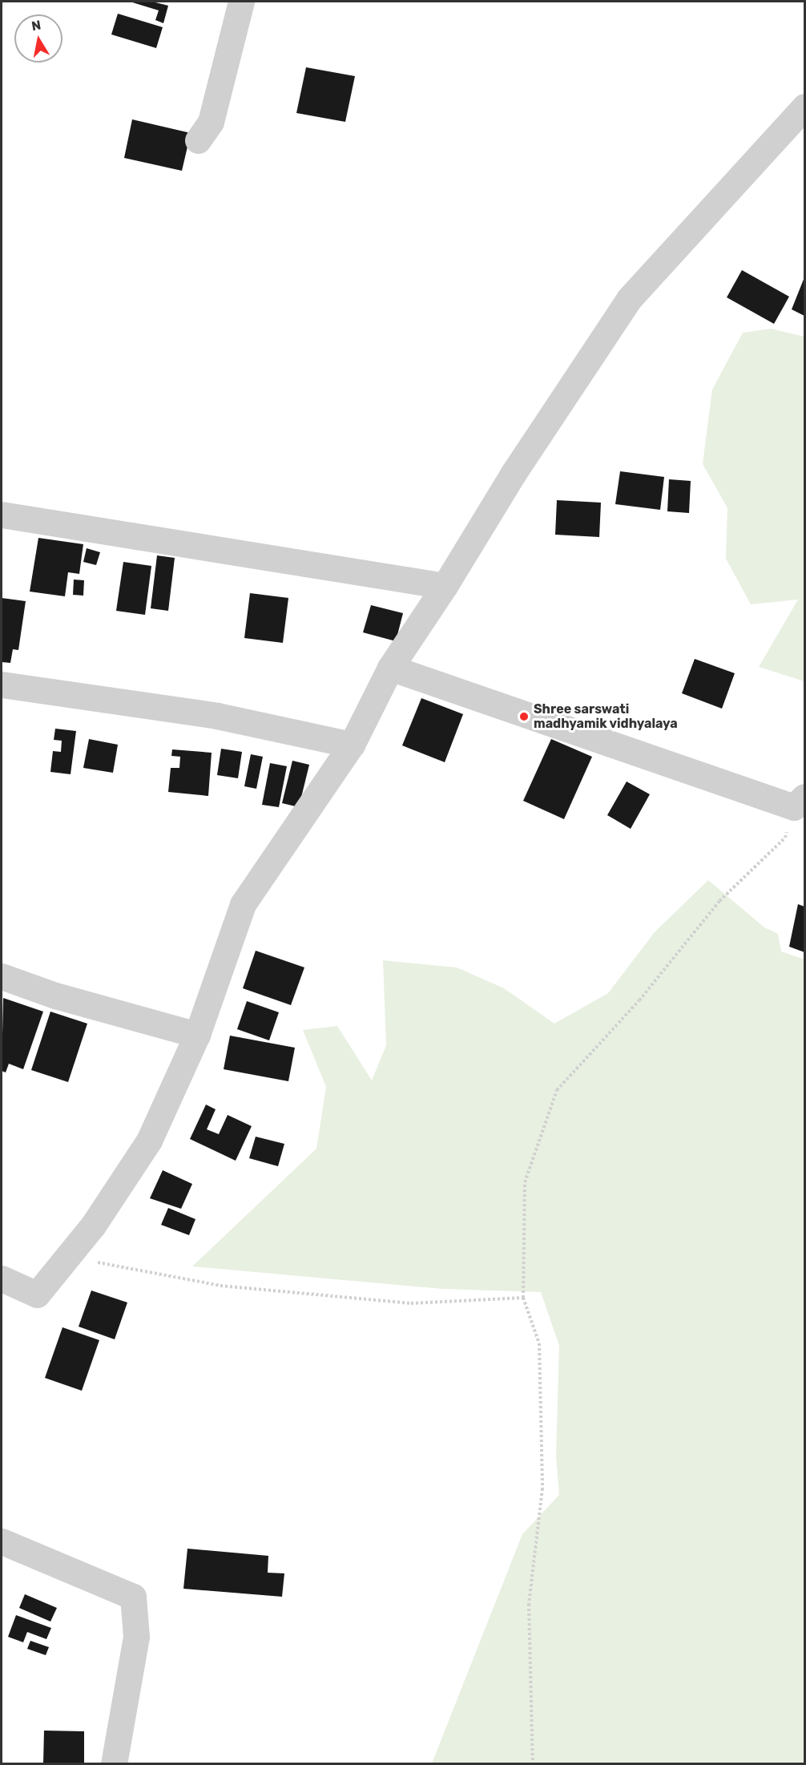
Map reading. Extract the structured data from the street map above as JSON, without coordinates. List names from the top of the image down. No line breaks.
{"places":["Shree sarswati madhyamik vidhyalaya"],"north":"top"}
